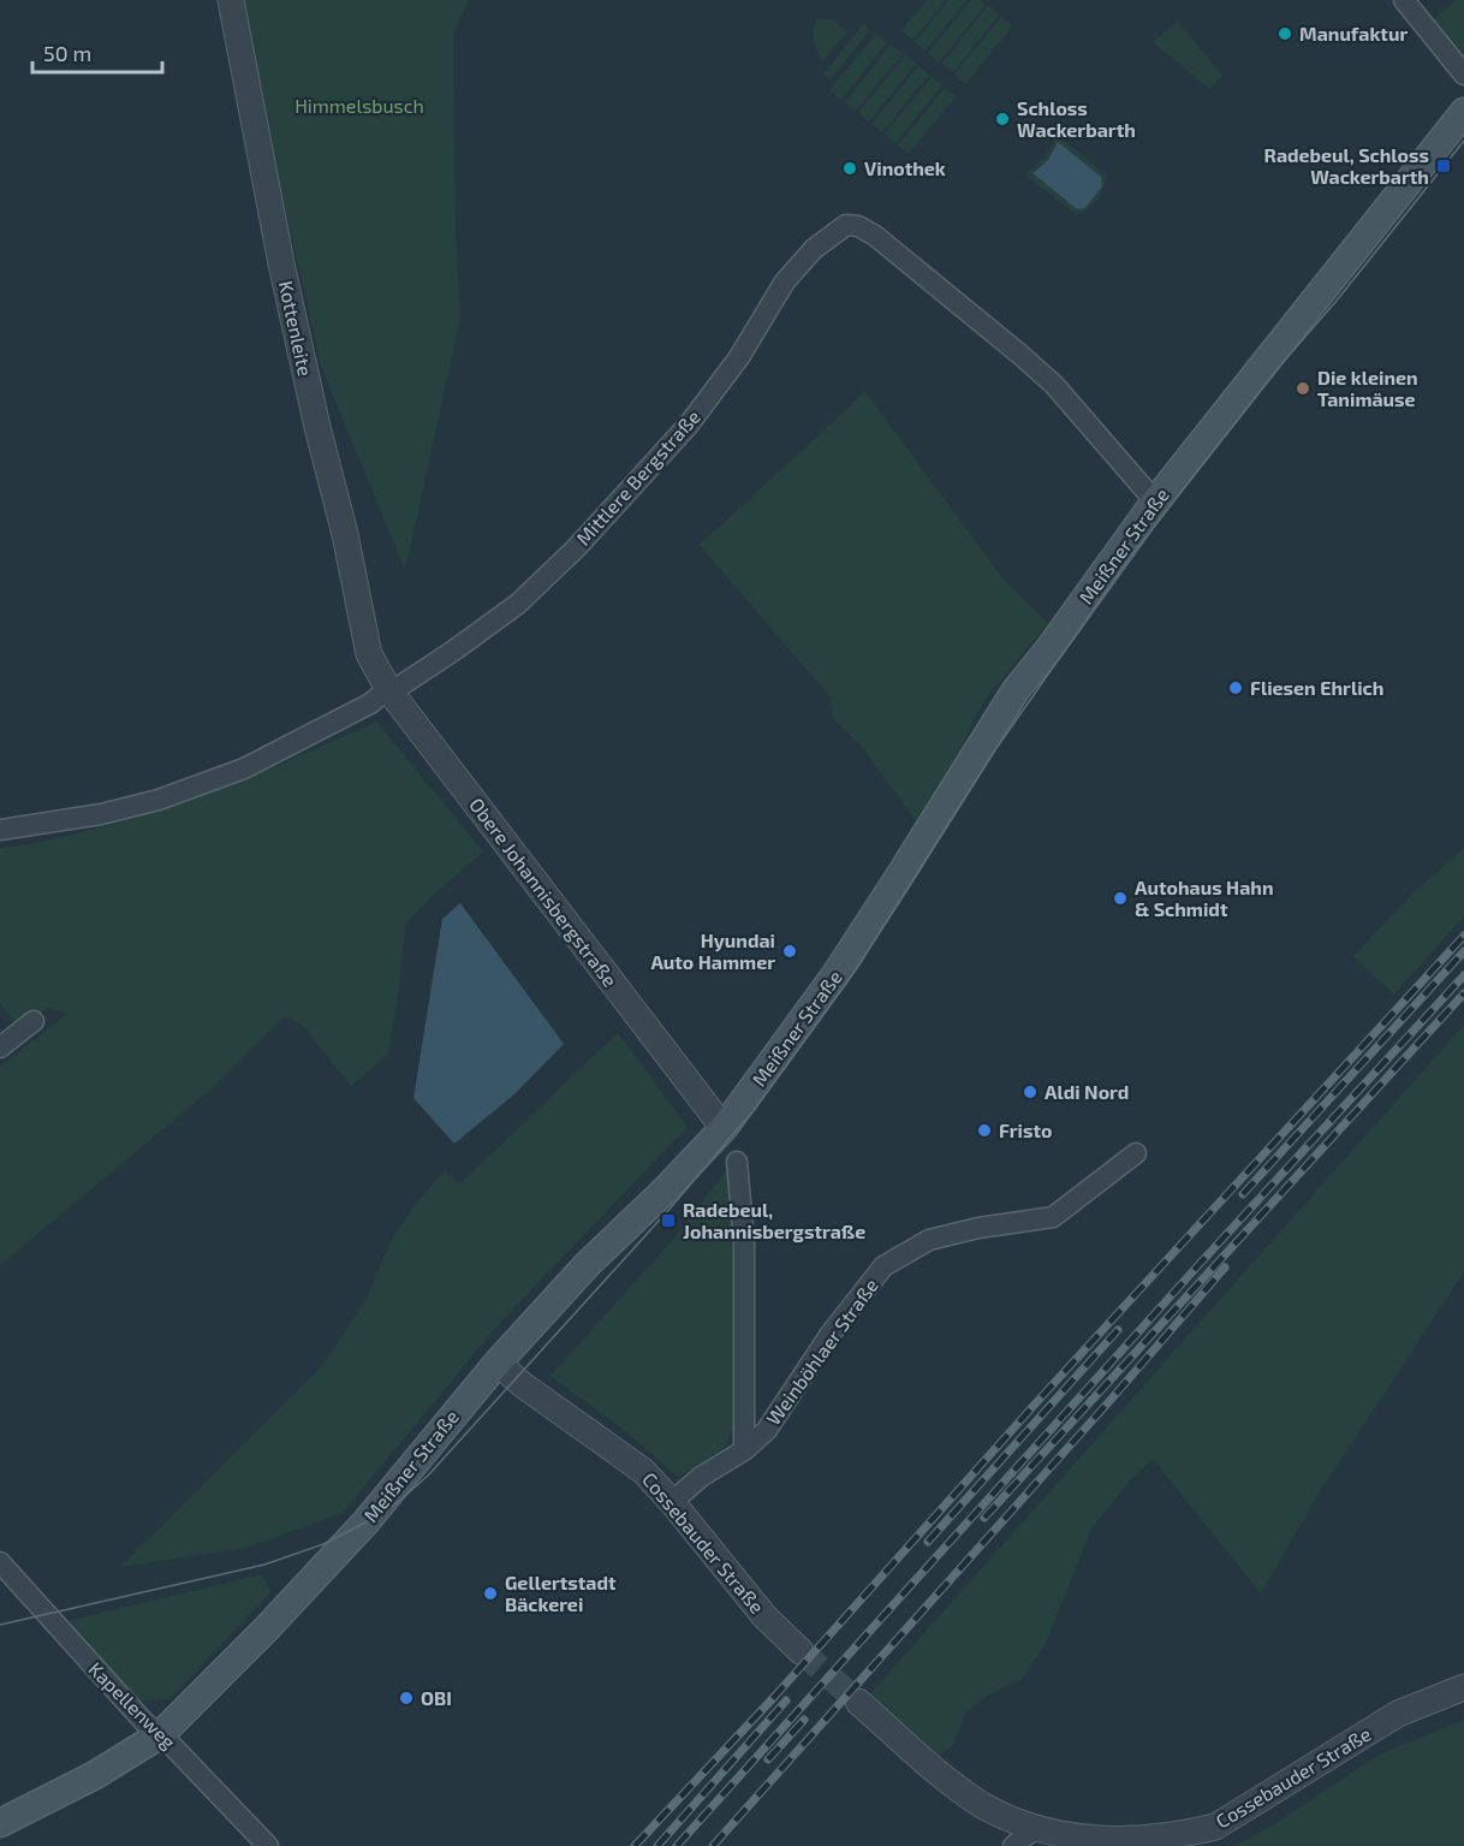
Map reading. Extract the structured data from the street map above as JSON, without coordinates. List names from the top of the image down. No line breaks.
{"streets":{"main road":["Meißner Straße"],"street":["Kottenleite","Mittlere Bergstraße","Obere Johannisbergstraße","Weinböhlaer Straße","Cossebauder Straße","Kapellenweg"]},"crossings":[["Kottenleite","Obere Johannisbergstraße"],["Mittlere Bergstraße","Meißner Straße"],["Mittlere Bergstraße","Obere Johannisbergstraße"],["Meißner Straße","Obere Johannisbergstraße"],["Meißner Straße","Cossebauder Straße"],["Meißner Straße","Kapellenweg"],["Weinböhlaer Straße","Cossebauder Straße"]],"parks":["Himmelsbusch"],"places":{"other":["Manufaktur","Schloss Wackerbarth","Vinothek","Die kleinen Tanimäuse","Fliesen Ehrlich","Autohaus Hahn & Schmidt","Hyundai Auto Hammer","Aldi Nord","Fristo","Gellertstadt Bäckerei","OBI"],"transit":["Radebeul, Schloss Wackerbarth","Radebeul, Johannisbergstraße"]},"scale_bar":"50 m"}
